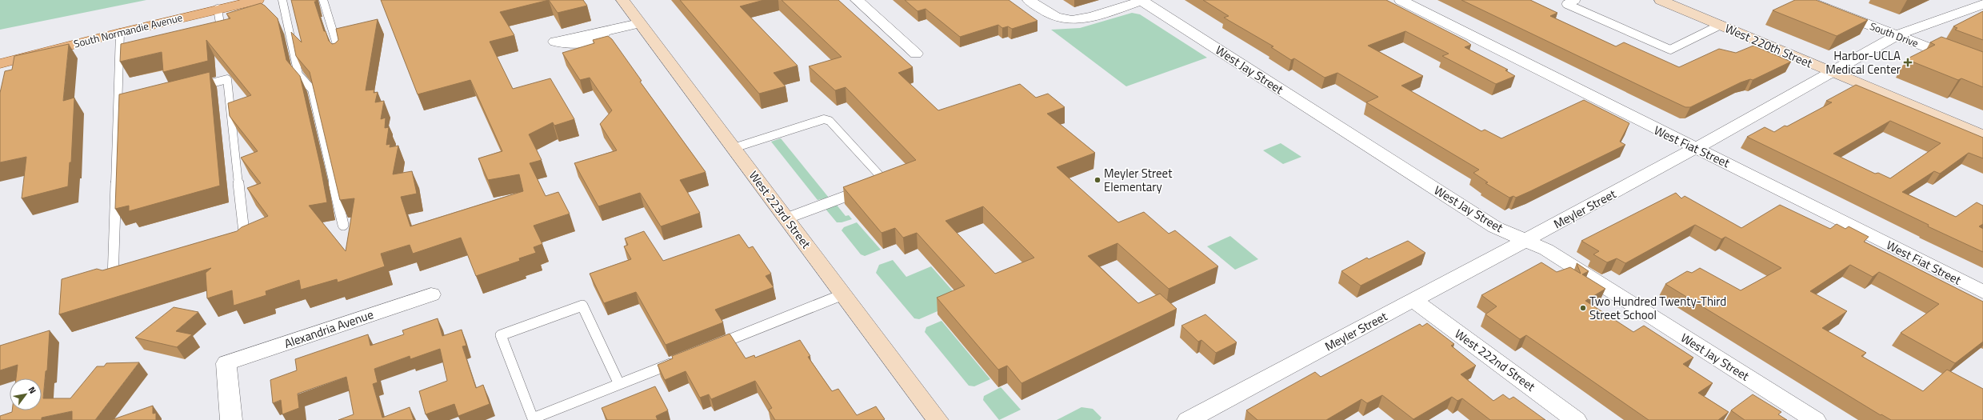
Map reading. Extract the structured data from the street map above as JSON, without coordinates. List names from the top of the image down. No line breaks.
{"streets":{"main road":["South Normandie Avenue","West 220th Street","West 223rd Street"],"street":["South Drive","West Jay Street","West Fiat Street","Meyler Street","Alexandria Avenue","West 222nd Street"]},"crossings":[["South Drive","Meyler Street"],["West 220th Street","Meyler Street"],["West Jay Street","Meyler Street"],["West Fiat Street","Meyler Street"],["Meyler Street","West 222nd Street"]],"places":{"health":["Harbor-UCLA Medical Center"],"other":["Meyler Street Elementary","Two Hundred Twenty-Third Street School"]},"north":"top right"}
